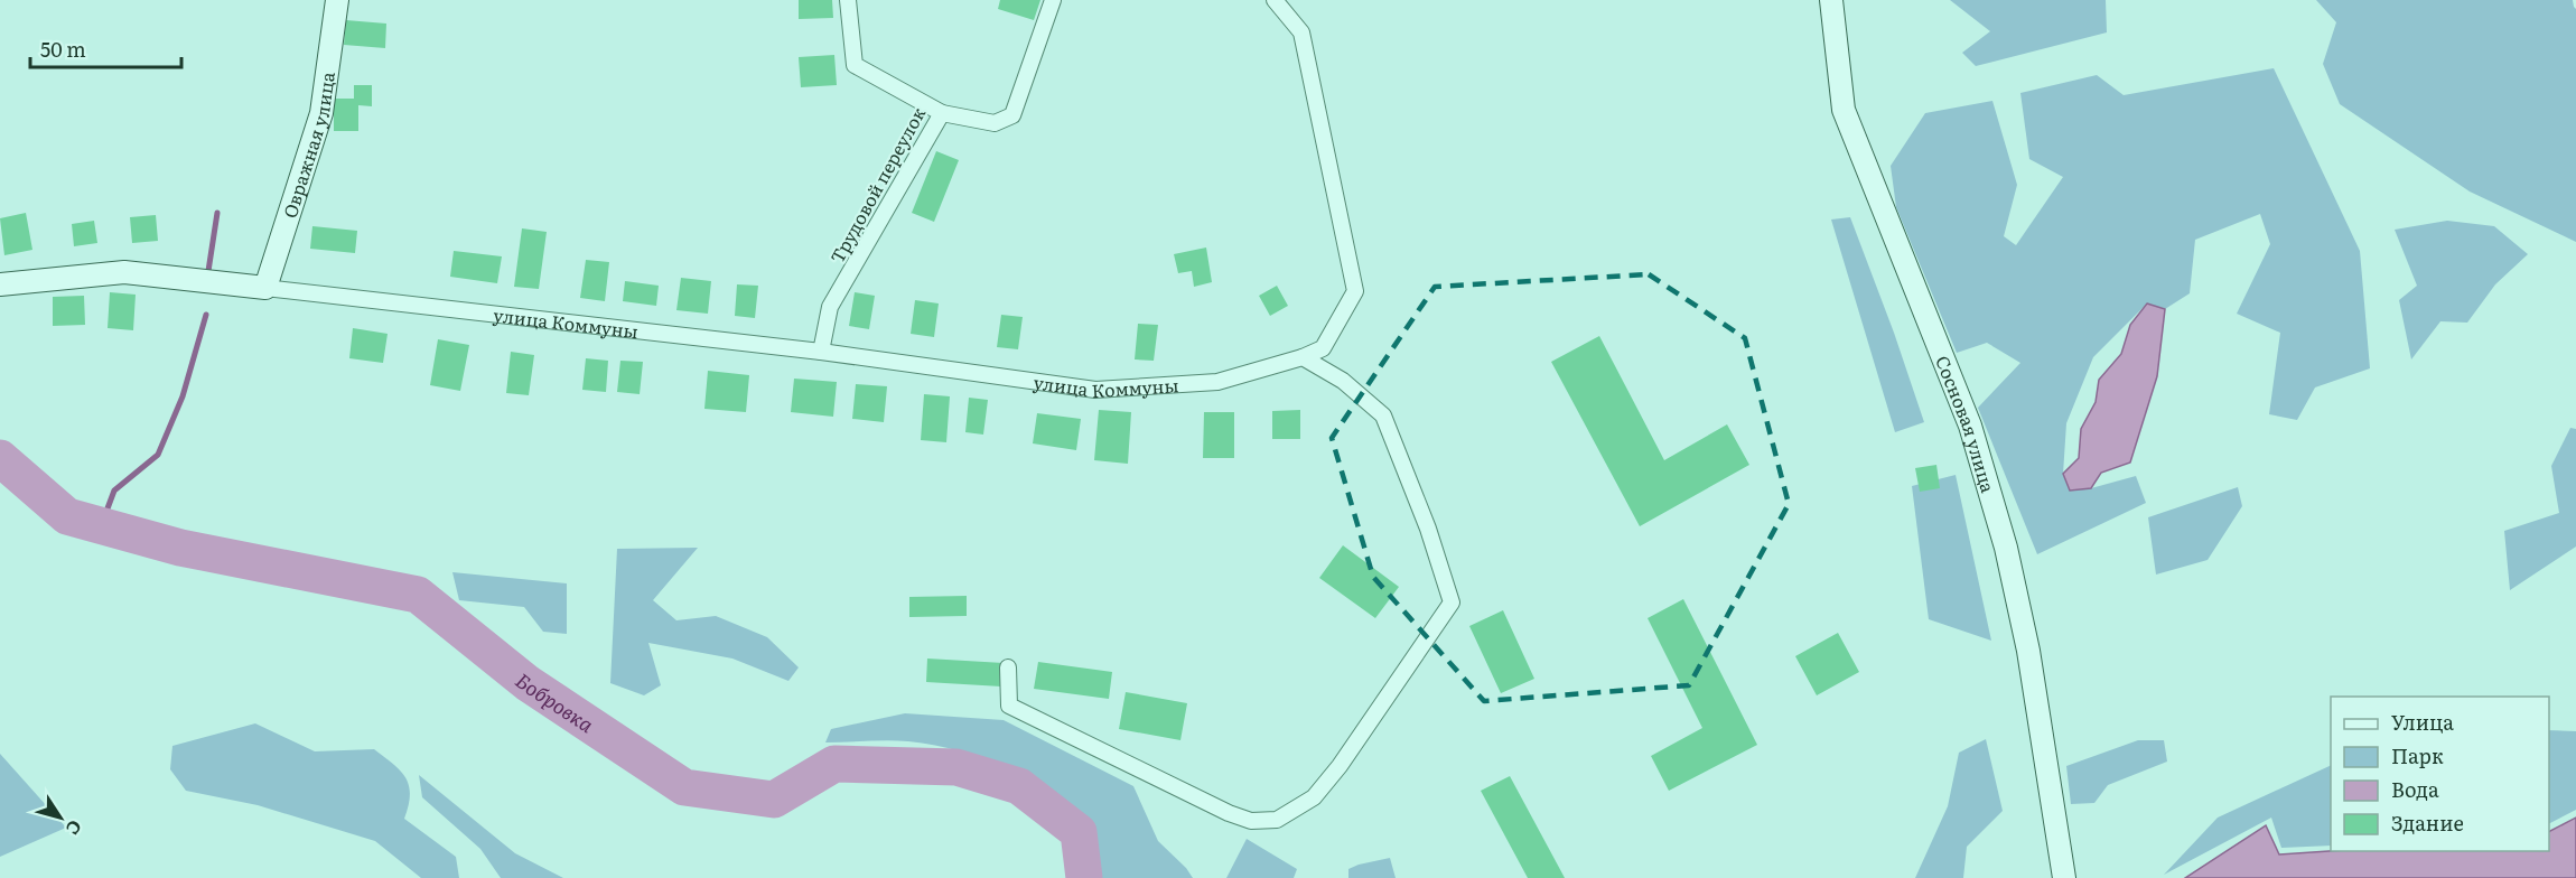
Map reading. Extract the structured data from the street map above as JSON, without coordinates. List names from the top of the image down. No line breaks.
{"streets":{"street":["Овражная улица","Трудовой переулок","улица Коммуны","Сосновая улица"]},"crossings":[["Овражная улица","улица Коммуны"],["Трудовой переулок","улица Коммуны"]],"water":["Бобровка"],"legend":["Улица","Парк","Вода","Здание"],"scale_bar":"50 m","north":"bottom right"}
